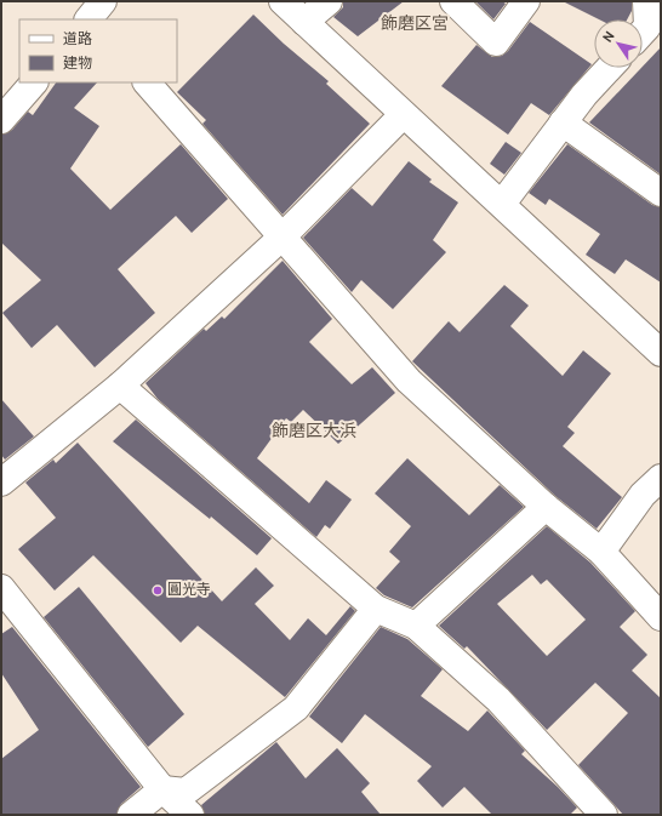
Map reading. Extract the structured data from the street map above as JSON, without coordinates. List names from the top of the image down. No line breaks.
{"districts":["飾磨区宮","飾磨区大浜"],"places":["圓光寺"],"legend":["道路","建物"],"north":"top left"}
